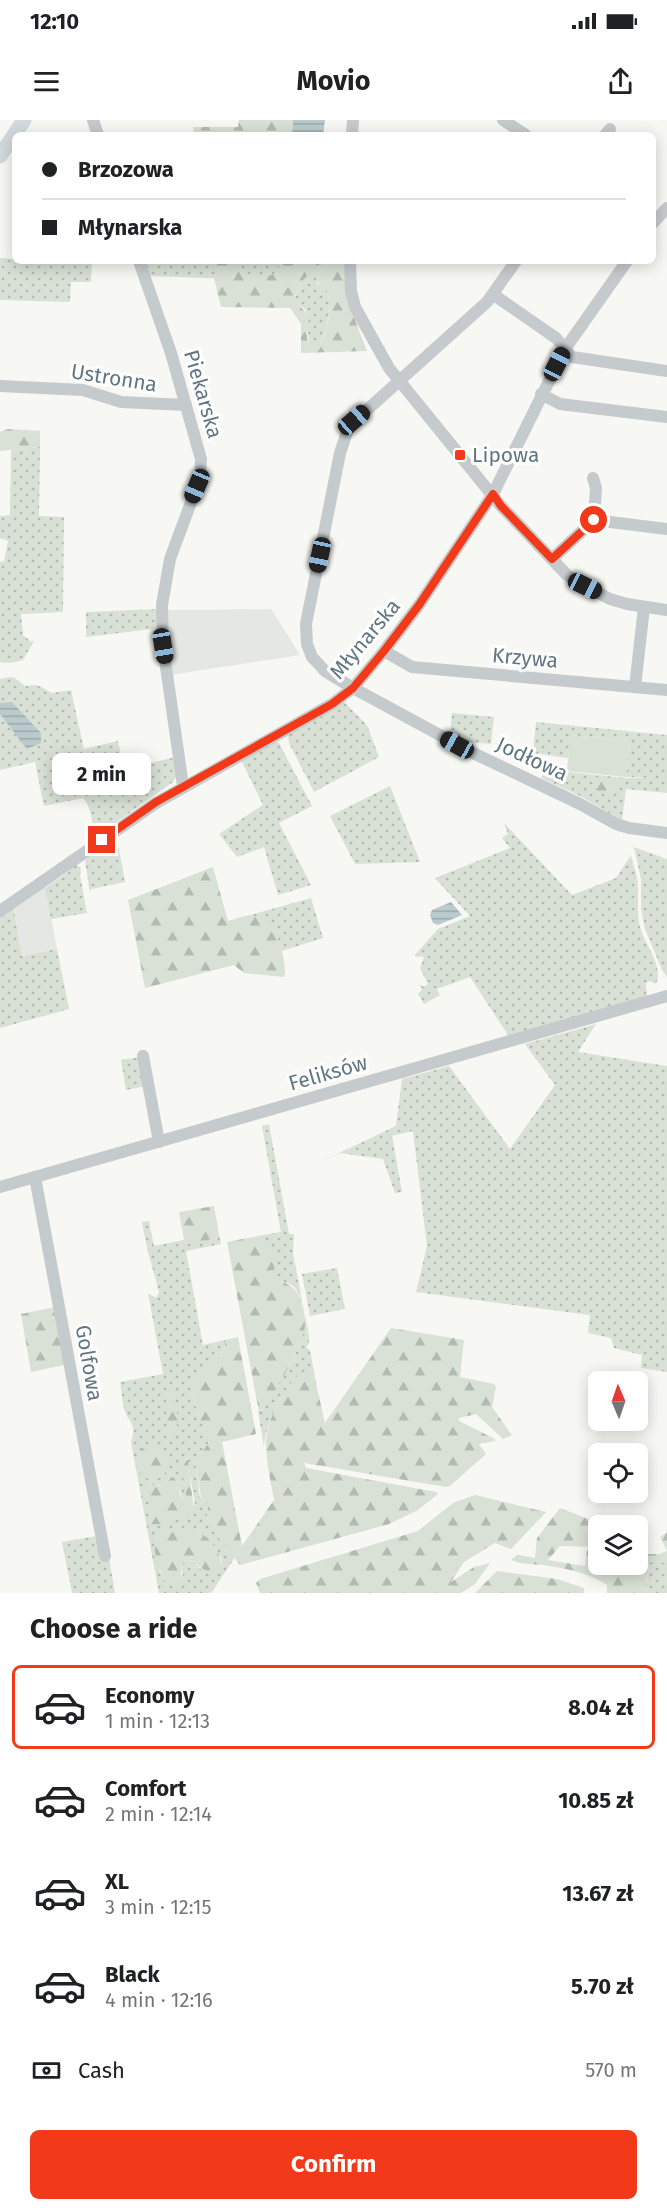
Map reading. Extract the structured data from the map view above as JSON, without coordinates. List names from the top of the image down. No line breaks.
{"streets":{"street":["Ustronna","Piekarska","Młynarska","Krzywa","Jodłowa","Feliksów","Golfowa"]},"crossings":[["Ustronna","Piekarska"],["Piekarska","Młynarska"],["Młynarska","Krzywa"],["Młynarska","Jodłowa"],["Feliksów","Golfowa"]],"places":{"transit":["Lipowa"]},"north":"top","page":{"status":"12:10","header":"Movio","banner":["Brzozowa","Młynarska"],"bubble":"2 min","heading":"Choose a ride","list":[{"name":"Economy","note":"1 min · 12:13","value":"8.04 zł"},{"name":"Comfort","note":"2 min · 12:14","value":"10.85 zł"},{"name":"XL","note":"3 min · 12:15","value":"13.67 zł"},{"name":"Black","note":"4 min · 12:16","value":"5.70 zł"}],"pay":["Cash","570 m"],"buttons":"Confirm"}}
